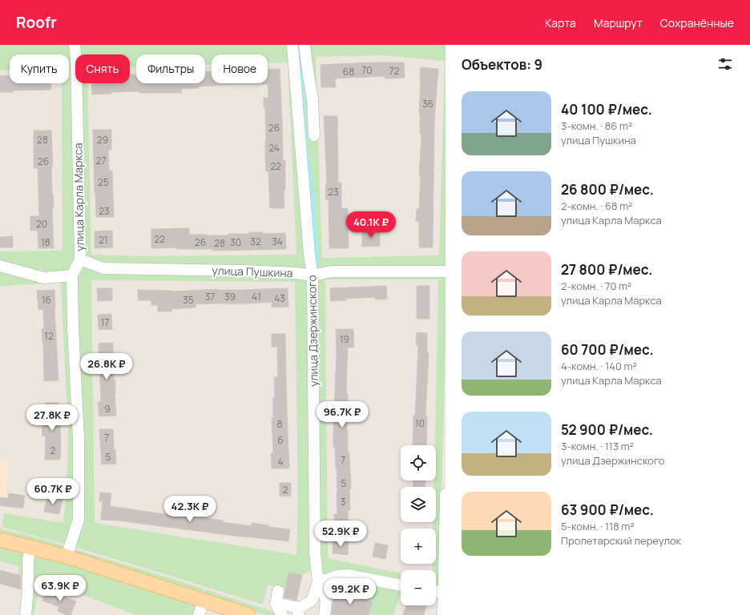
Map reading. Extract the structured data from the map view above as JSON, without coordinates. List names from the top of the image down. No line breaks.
{"streets":{"street":["улица Карла Маркса","улица Пушкина","улица Дзержинского"]},"crossings":[["улица Карла Маркса","улица Пушкина"],["улица Пушкина","улица Дзержинского"]],"house_numbers":["70","72","68","36","26","28","29","24","27","26","22","25","23","23","20","22","21","32","34","18","26","30","28","37","39","41","43","16","35","17","12","19","9","10","8","7","6","2","5","7","4","5","2","3"],"page":{"header":"Roofr","nav":["Карта","Маршрут","Сохранённые"],"heading":"Объектов: 9","chip":["Купить","Снять","Фильтры","Новое"],"list":[{"name":"40 100 ₽/мес.","note":"3-комн. · 86 m² · улица Пушкина"},{"name":"26 800 ₽/мес.","note":"2-комн. · 68 m² · улица Карла Маркса"},{"name":"27 800 ₽/мес.","note":"2-комн. · 70 m² · улица Карла Маркса"},{"name":"60 700 ₽/мес.","note":"4-комн. · 140 m² · улица Карла Маркса"},{"name":"52 900 ₽/мес.","note":"3-комн. · 113 m² · улица Дзержинского"},{"name":"63 900 ₽/мес.","note":"5-комн. · 118 m² · Пролетарский переулок"}],"price":["40.1K ₽","26.8K ₽","96.7K ₽","27.8K ₽","60.7K ₽","42.3K ₽","52.9K ₽","63.9K ₽","99.2K ₽"],"map_buttons":["+","−"]}}
